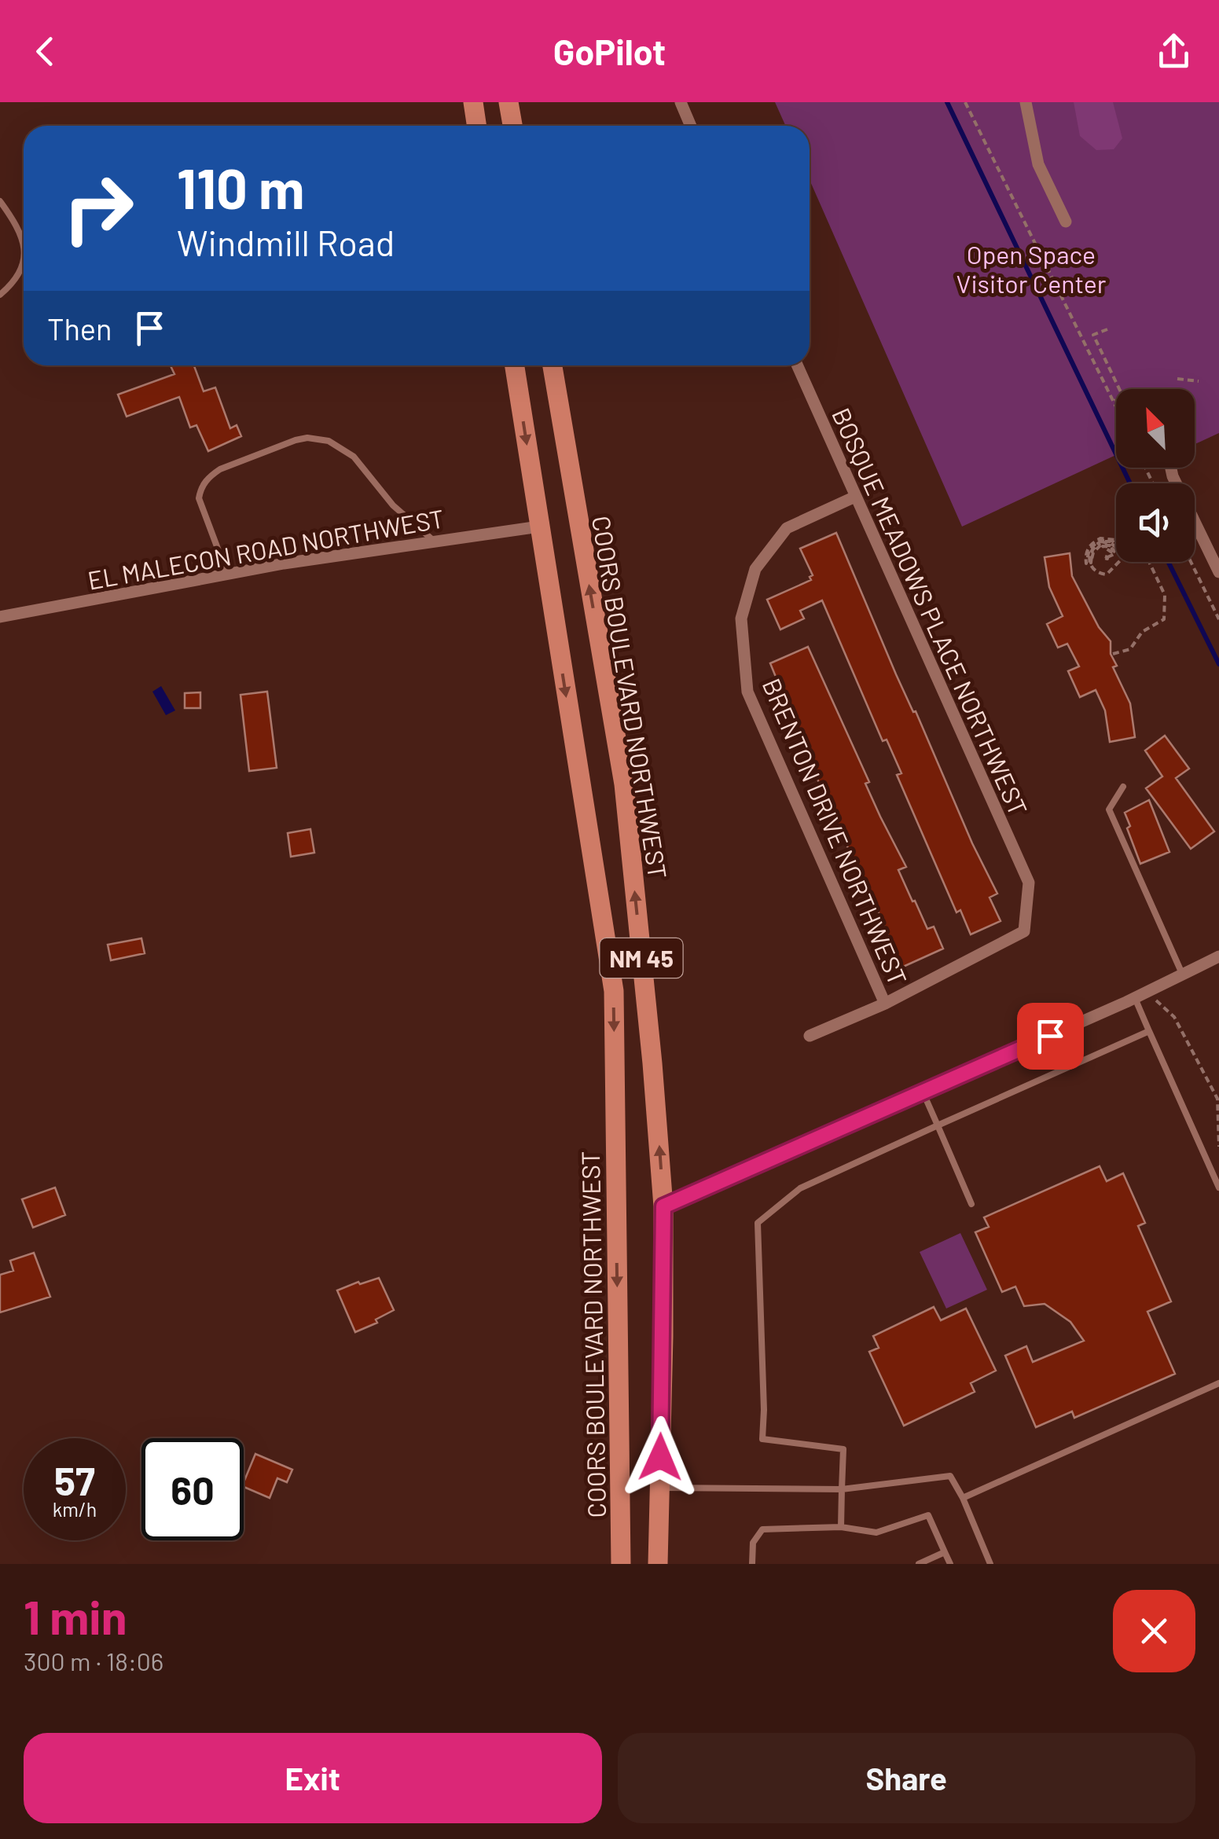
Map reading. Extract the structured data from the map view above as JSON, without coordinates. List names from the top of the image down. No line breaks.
{"streets":{"main road":["COORS BOULEVARD NORTHWEST","NM 45"],"street":["EL MALECON ROAD NORTHWEST","BOSQUE MEADOWS PLACE NORTHWEST","BRENTON DRIVE NORTHWEST"]},"crossings":[["EL MALECON ROAD NORTHWEST","COORS BOULEVARD NORTHWEST"],["BOSQUE MEADOWS PLACE NORTHWEST","BRENTON DRIVE NORTHWEST"]],"parks":["Open Space Visitor Center"],"north":"top left","page":{"header":"GoPilot","turn":["110 m","Windmill Road"],"then":"Then","speed":"57 km/h","limit":"60","heading":["1 min","300 m · 18:06"],"buttons":["Exit","Share"]}}
